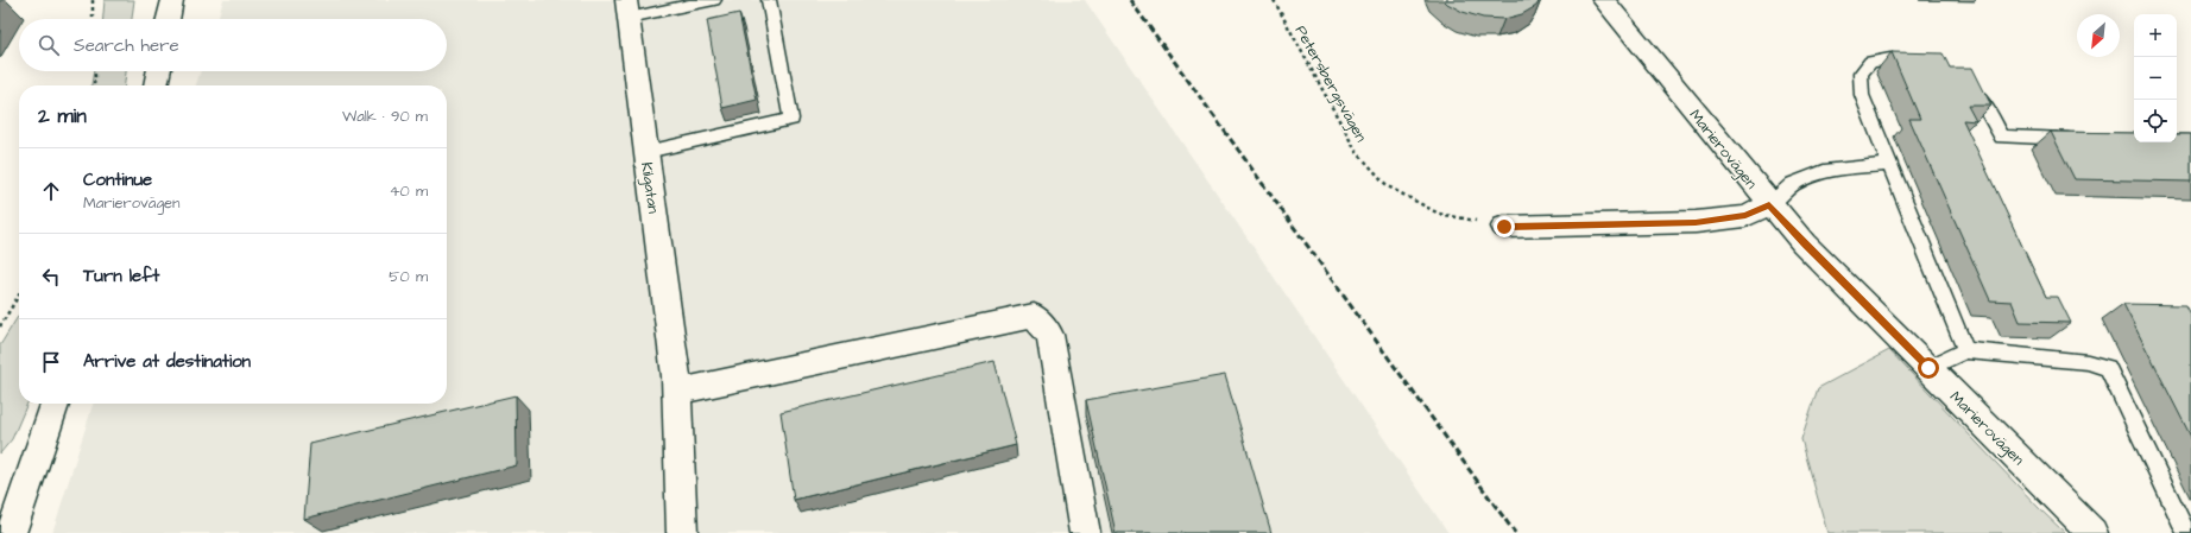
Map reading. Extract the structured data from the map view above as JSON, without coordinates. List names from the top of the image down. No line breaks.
{"streets":{"street":["Marierovägen","Kilgatan"],"path":["Petersbergsvägen"]},"north":"bottom left","page":{"map_buttons":["+","−"],"search":"Search here","heading":["2 min","Walk · 90 m"],"list":[["Continue","Marierovägen","40 m"],["Turn left","50 m"],"Arrive at destination"]}}
